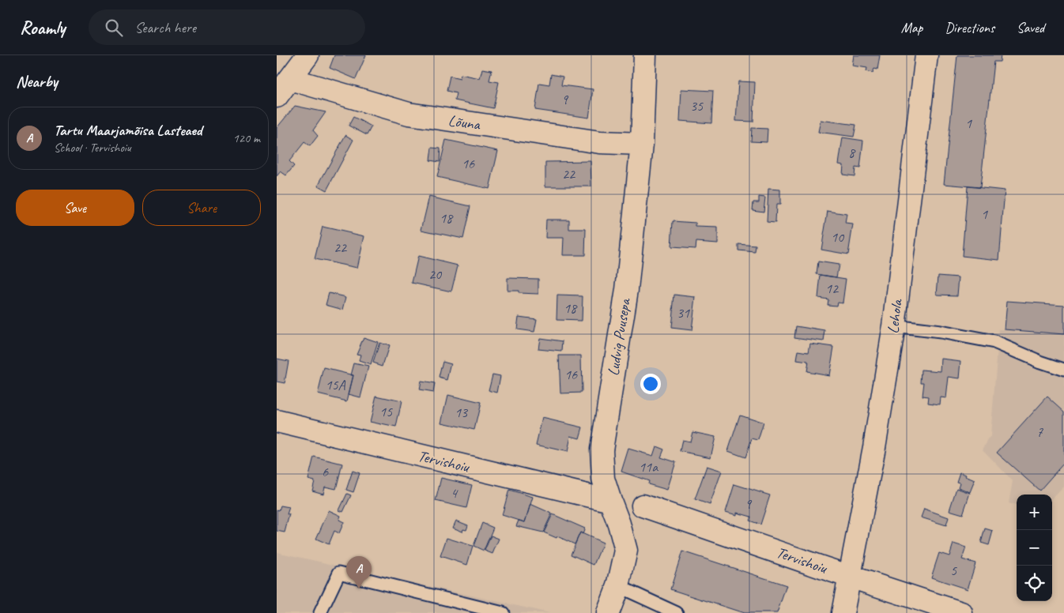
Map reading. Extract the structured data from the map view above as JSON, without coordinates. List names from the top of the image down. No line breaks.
{"streets":{"street":["Lõuna","Lehola","Ludvig Puusepa","Tervishoiu"]},"crossings":[["Lõuna","Ludvig Puusepa"],["Lehola","Tervishoiu"],["Ludvig Puusepa","Tervishoiu"]],"house_numbers":["9","35","1","8","16","22","1","18","10","22","20","12","18","31","16","15A","15","13","7","11a","6","4","9","5"],"page":{"header":"Roamly","search":"Search here","nav":["Map","Directions","Saved"],"heading":"Nearby","list":[{"mark":"A","name":"Tartu Maarjamõisa Lasteaed","note":"School · Tervishoiu","value":"120 m"}],"buttons":["Save","Share"],"map_buttons":["+","−"],"pins":"A"}}
